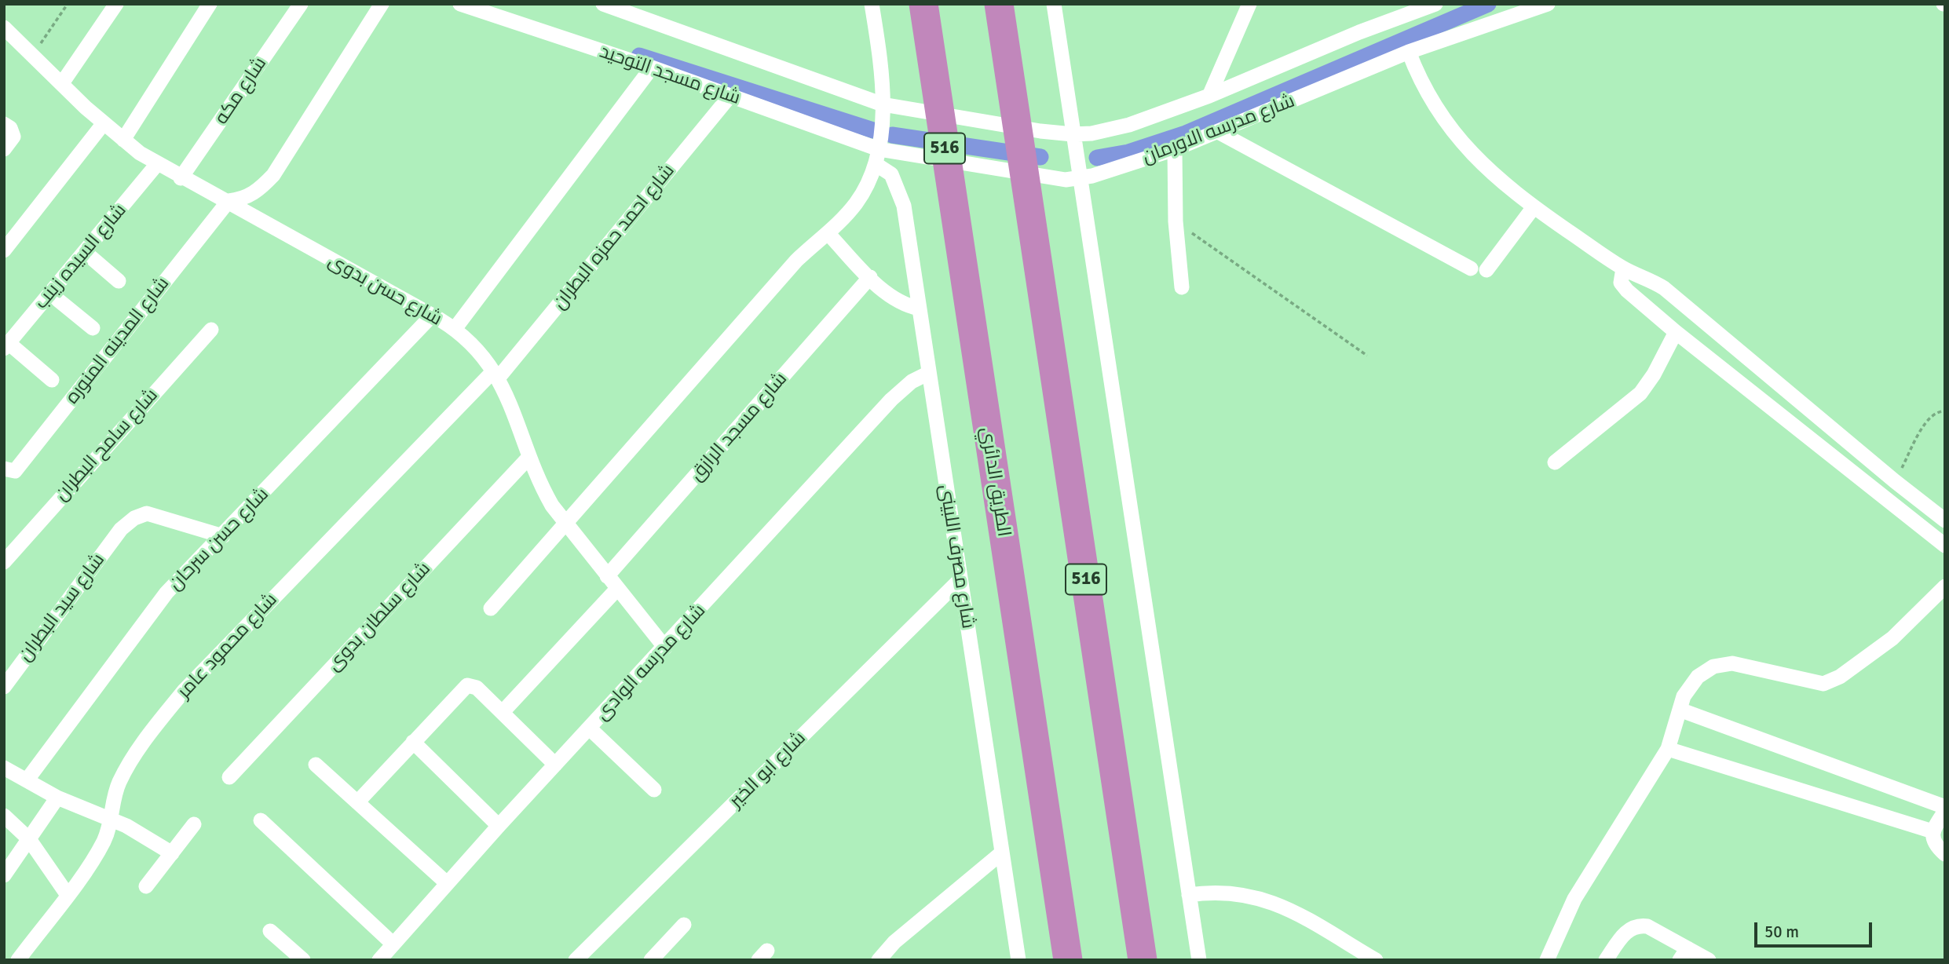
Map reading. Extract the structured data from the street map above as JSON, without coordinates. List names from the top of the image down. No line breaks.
{"streets":{"highway":["516","الطريق الدائري"],"street":["شارع مسجد التوحيد","شارع مكه","شارع مدرسه الاورمان","شارع احمد حمزه البطران","شارع السيده زينب","شارع حسن بدوى","شارع المدينه المنوره","شارع مسجد الرازق","شارع سامح البطران","شارع حسن سرحان","شارع مصرف اللبينى","شارع سيد البطران","شارع سلطان بدوى","شارع محمود عامر","شارع مدرسه الوادى","شارع ابو الخير"]},"crossings":[["شارع مسجد التوحيد","شارع مدرسه الاورمان"],["شارع مسجد التوحيد","شارع احمد حمزه البطران"],["شارع مسجد التوحيد","شارع مصرف اللبينى"],["شارع مكه","شارع حسن بدوى"],["شارع مدرسه الاورمان","شارع مصرف اللبينى"],["شارع احمد حمزه البطران","شارع حسن بدوى"],["شارع احمد حمزه البطران","شارع محمود عامر"],["شارع السيده زينب","شارع حسن بدوى"],["شارع حسن بدوى","شارع المدينه المنوره"],["شارع حسن بدوى","شارع مسجد الرازق"],["شارع حسن بدوى","شارع حسن سرحان"],["شارع حسن بدوى","شارع سلطان بدوى"],["شارع حسن بدوى","شارع محمود عامر"],["شارع حسن بدوى","شارع مدرسه الوادى"],["شارع حسن سرحان","شارع سيد البطران"],["شارع مصرف اللبينى","شارع مدرسه الوادى"],["شارع مصرف اللبينى","شارع ابو الخير"]],"scale_bar":"50 m"}
